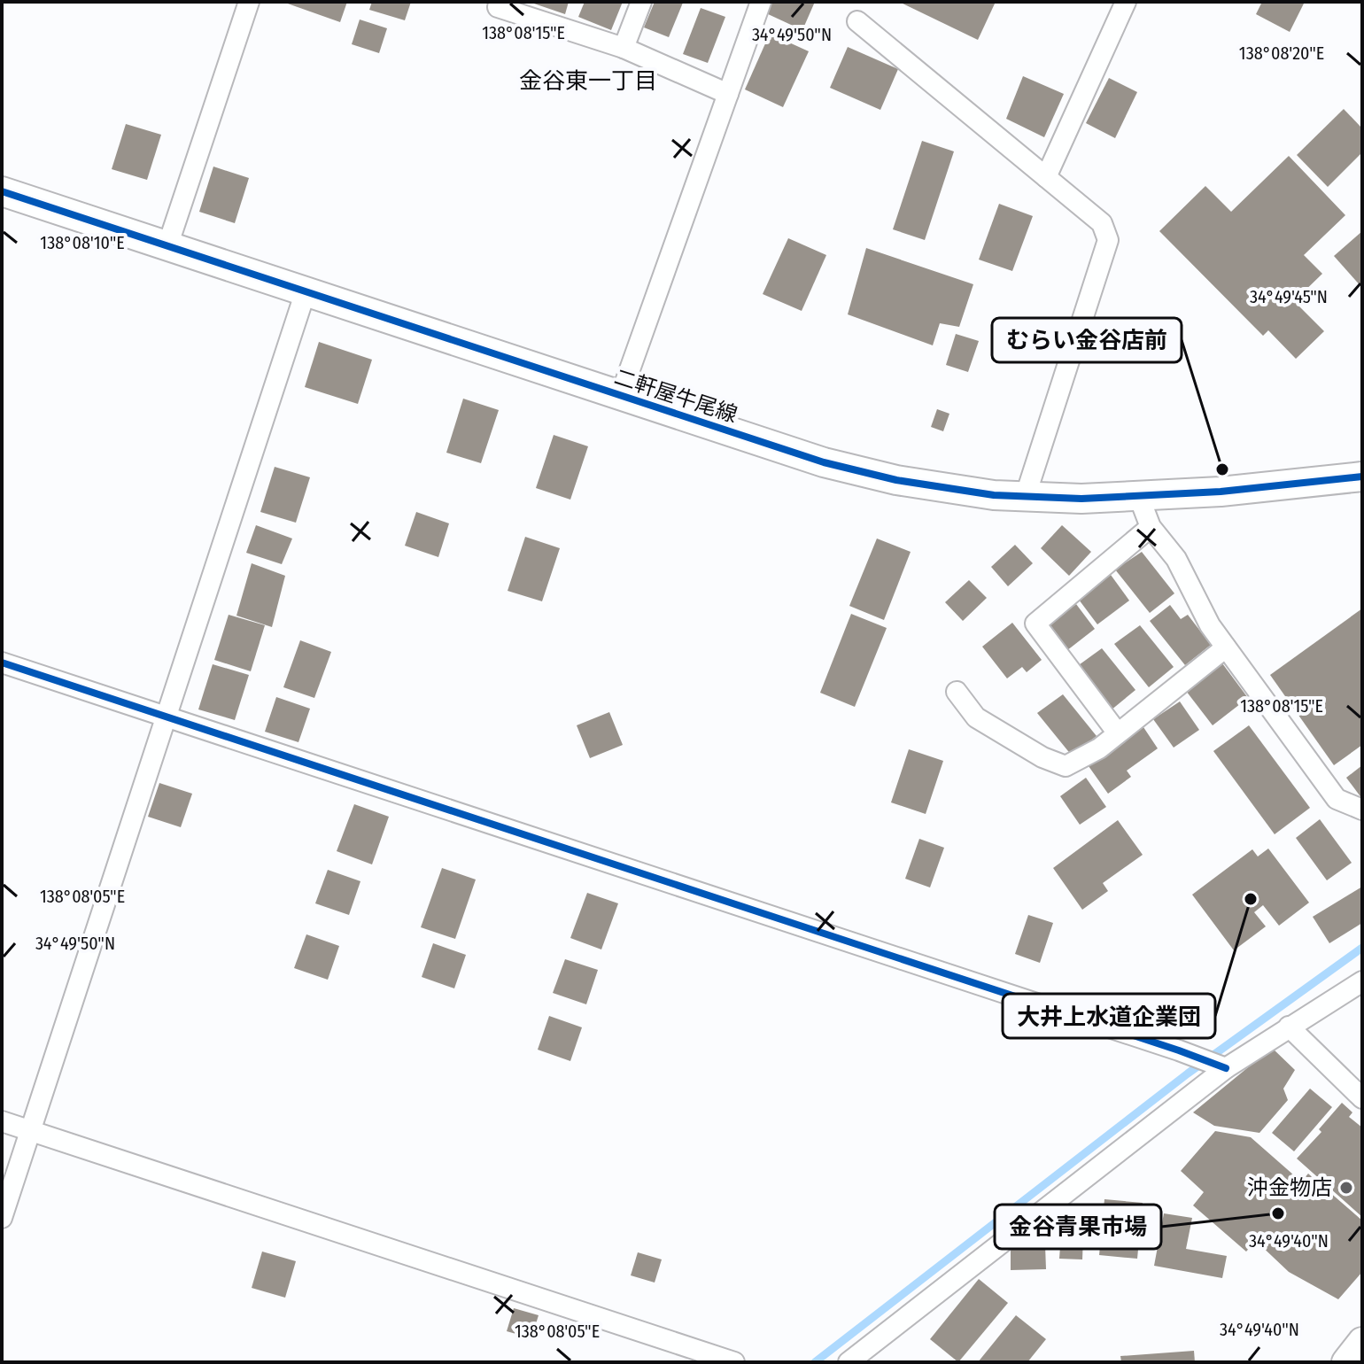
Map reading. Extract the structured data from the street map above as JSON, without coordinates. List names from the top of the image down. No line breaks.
{"streets":{"street":["二軒屋牛尾線"]},"districts":["金谷東一丁目"],"places":["むらい金谷店前","大井上水道企業団","沖金物店","金谷青果市場"],"coordinates":["138°08'15\"E","34°49'50\"N","138°08'20\"E","138°08'10\"E","34°49'45\"N","138°08'05\"E","34°49'40\"N"]}
